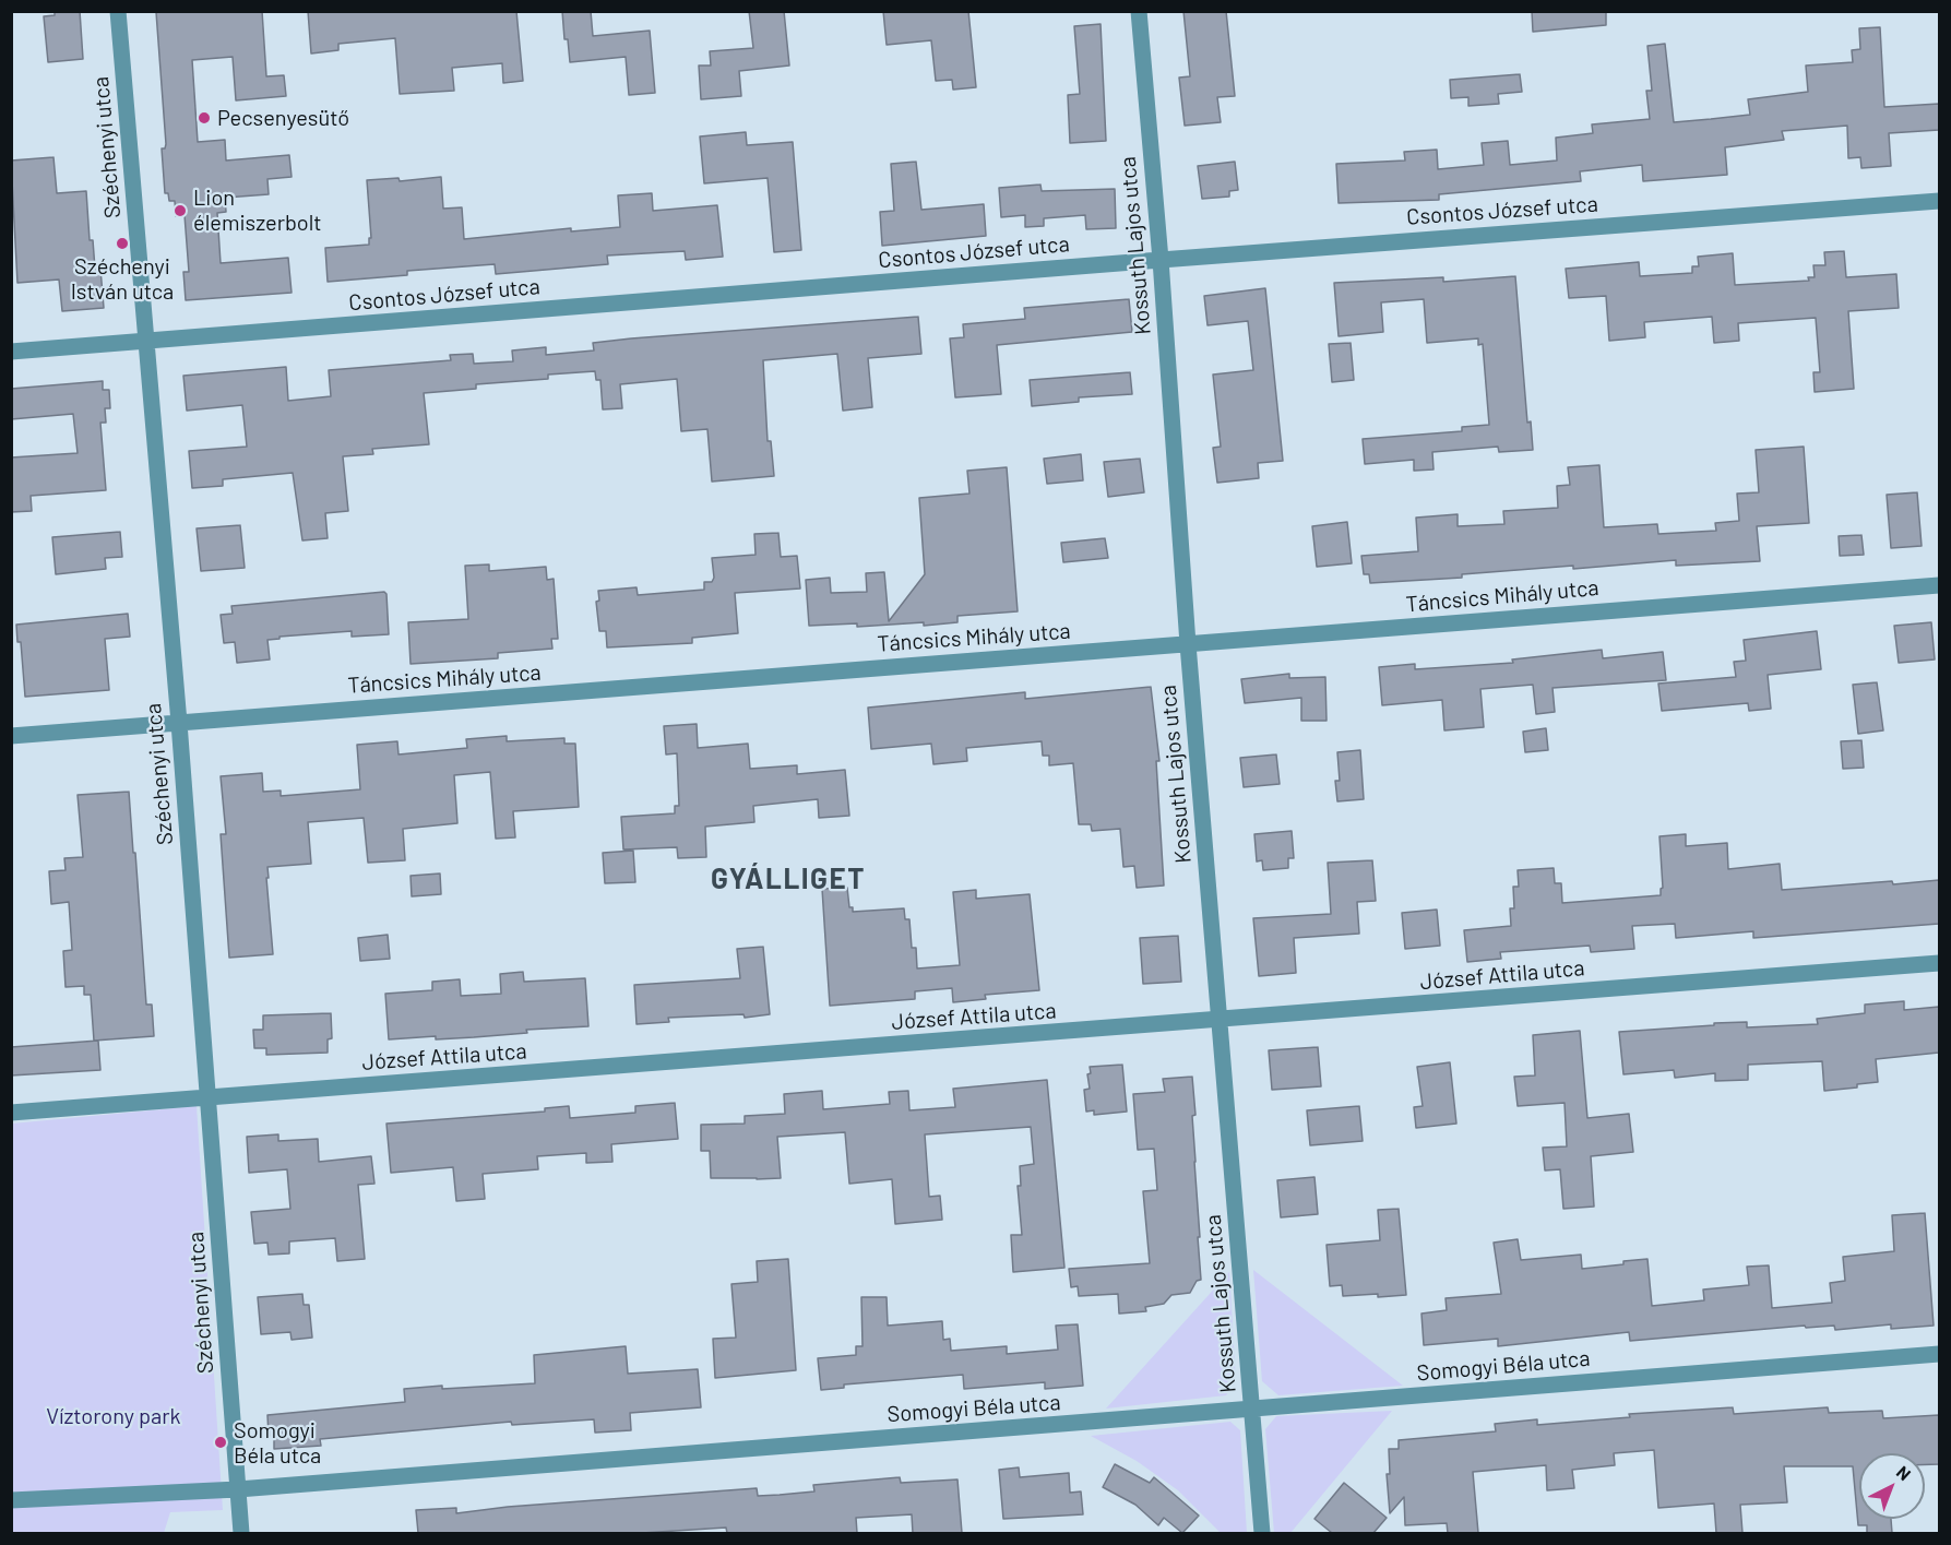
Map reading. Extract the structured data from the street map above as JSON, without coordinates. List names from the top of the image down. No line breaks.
{"streets":{"street":["Széchenyi utca","Csontos József utca","Kossuth Lajos utca","Táncsics Mihály utca","József Attila utca","Somogyi Béla utca"]},"crossings":[["Széchenyi utca","Csontos József utca"],["Széchenyi utca","Táncsics Mihály utca"],["Széchenyi utca","József Attila utca"],["Széchenyi utca","Somogyi Béla utca"],["Csontos József utca","Kossuth Lajos utca"],["Kossuth Lajos utca","Táncsics Mihály utca"],["Kossuth Lajos utca","József Attila utca"],["Kossuth Lajos utca","Somogyi Béla utca"]],"districts":["GYÁLLIGET"],"parks":["Víztorony park"],"places":["Pecsenyesütő","Lion élemiszerbolt","Széchenyi István utca","Somogyi Béla utca"],"north":"top right"}
